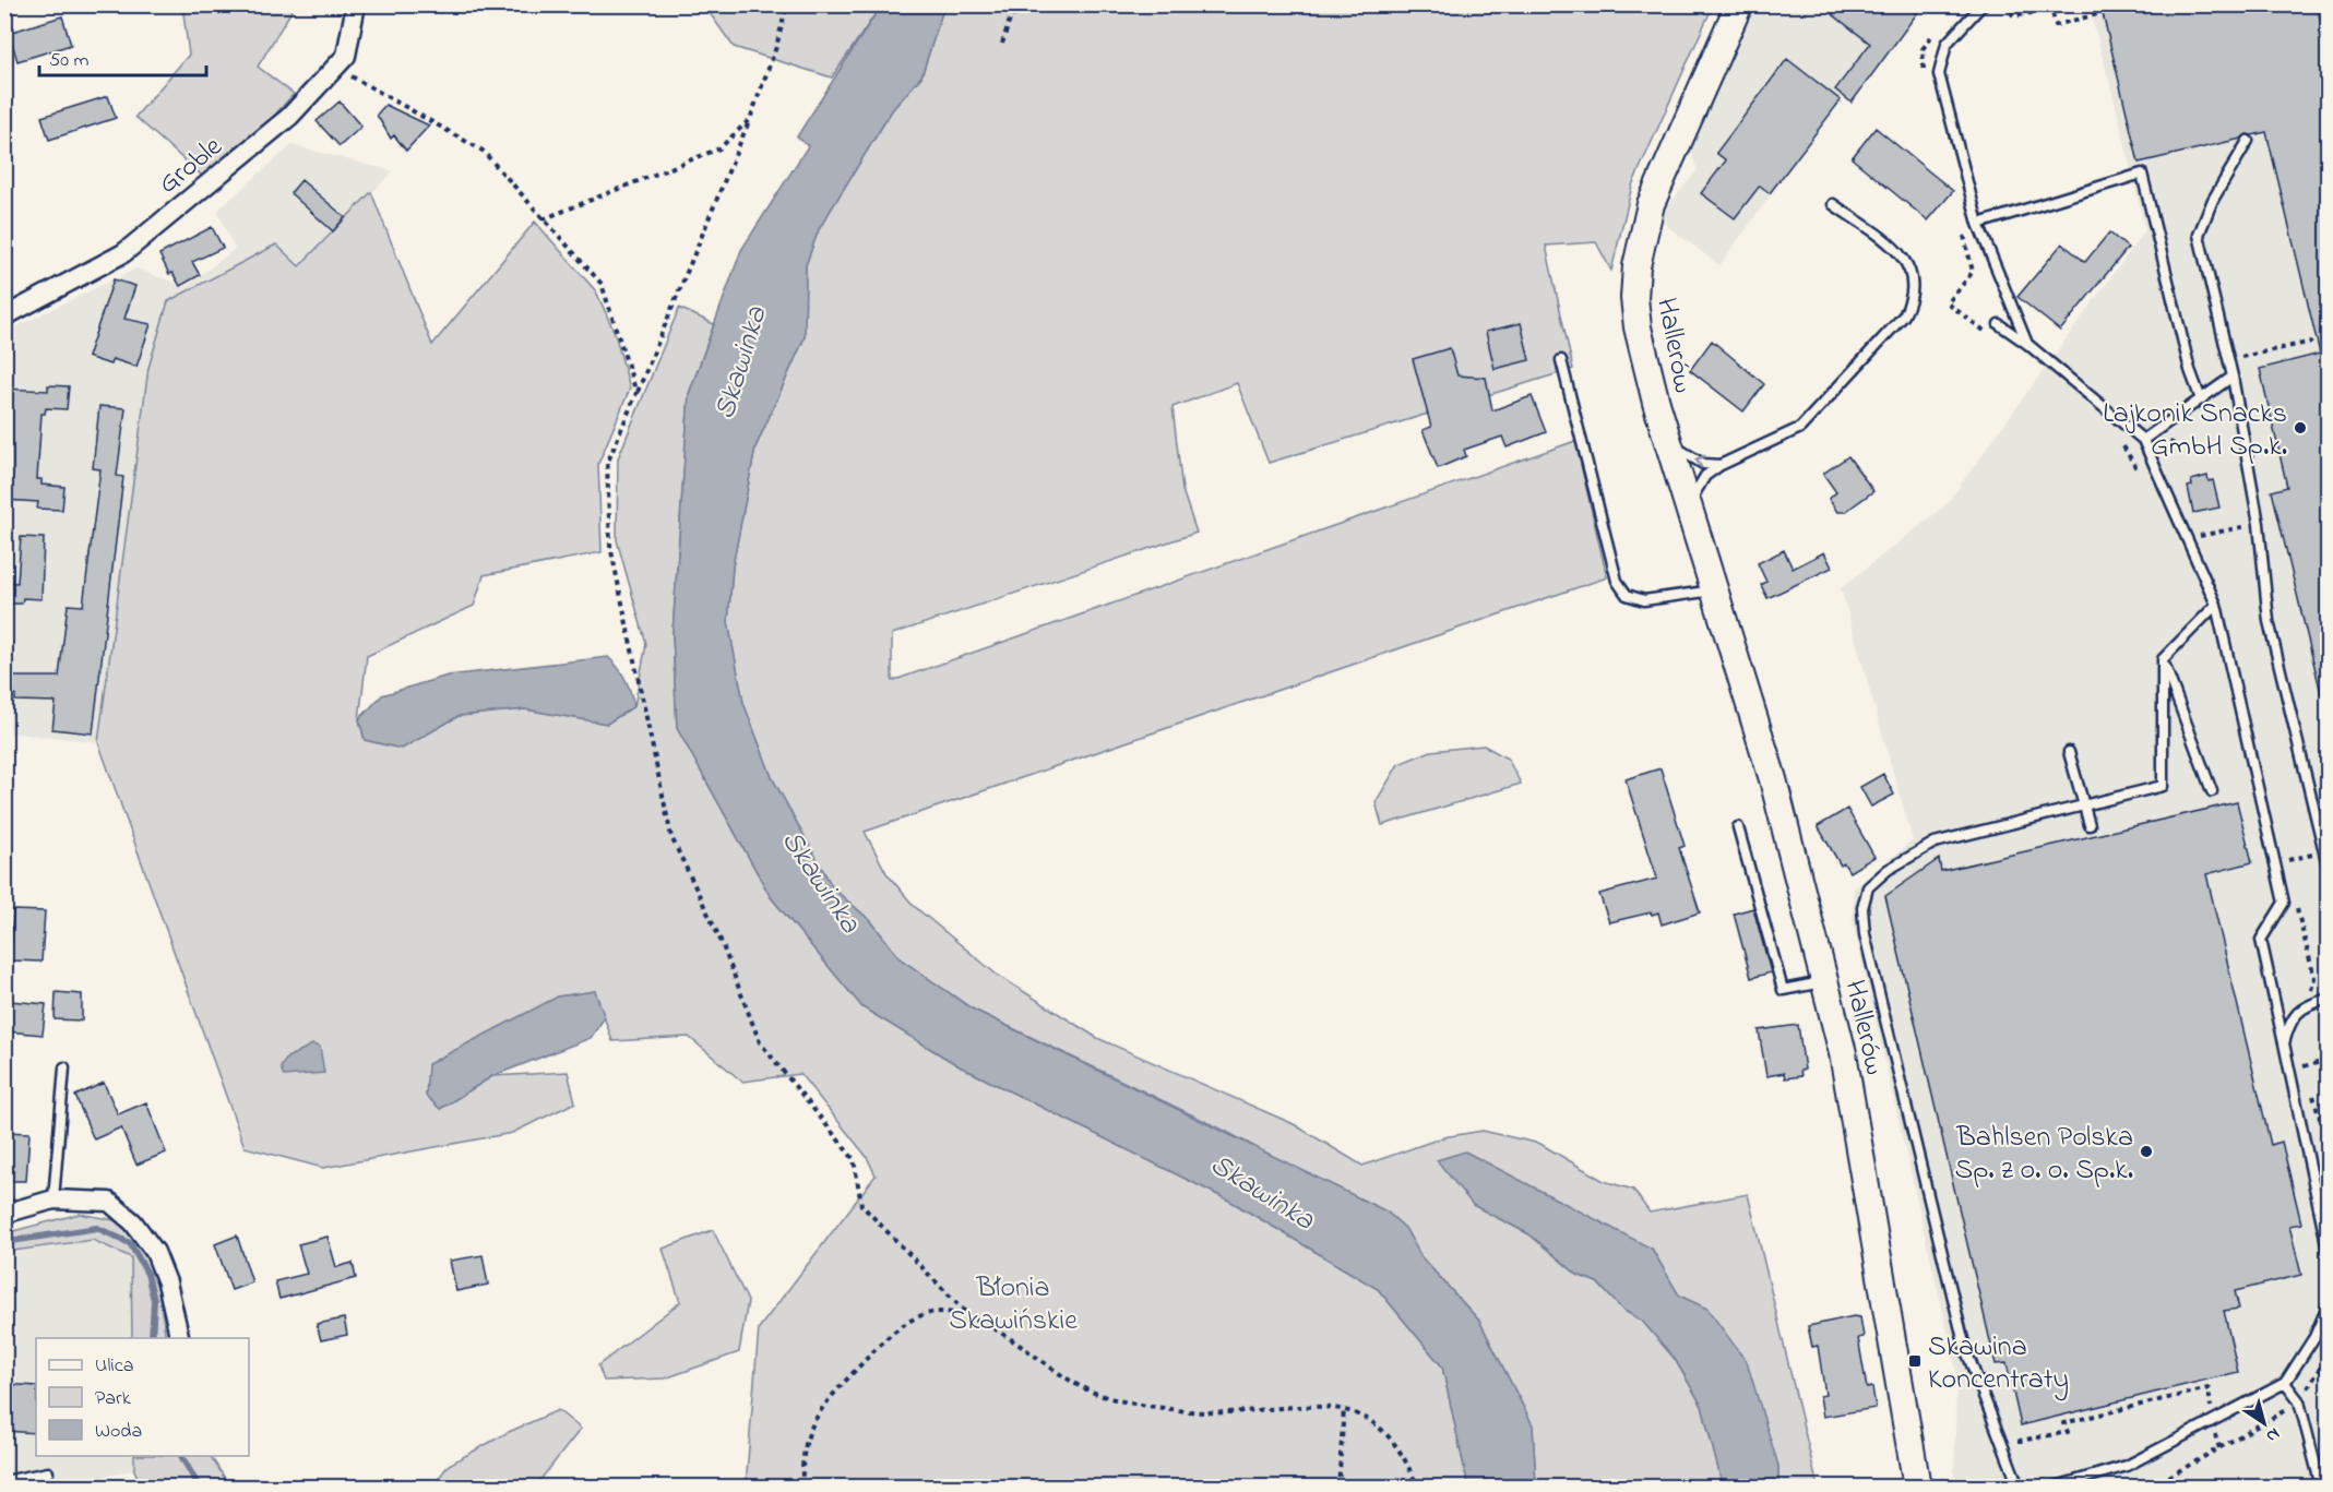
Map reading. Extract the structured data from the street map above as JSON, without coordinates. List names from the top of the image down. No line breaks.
{"streets":{"street":["Groble","Hallerów"]},"water":["Skawinka"],"parks":["Błonia Skawińskie"],"places":{"other":["Lajkonik Snacks GmbH Sp.k.","Bahlsen Polska Sp. z o. o. Sp.k."],"transit":["Skawina Koncentraty"]},"legend":["Ulica","Park","Woda"],"scale_bar":"50 m","north":"bottom right"}
